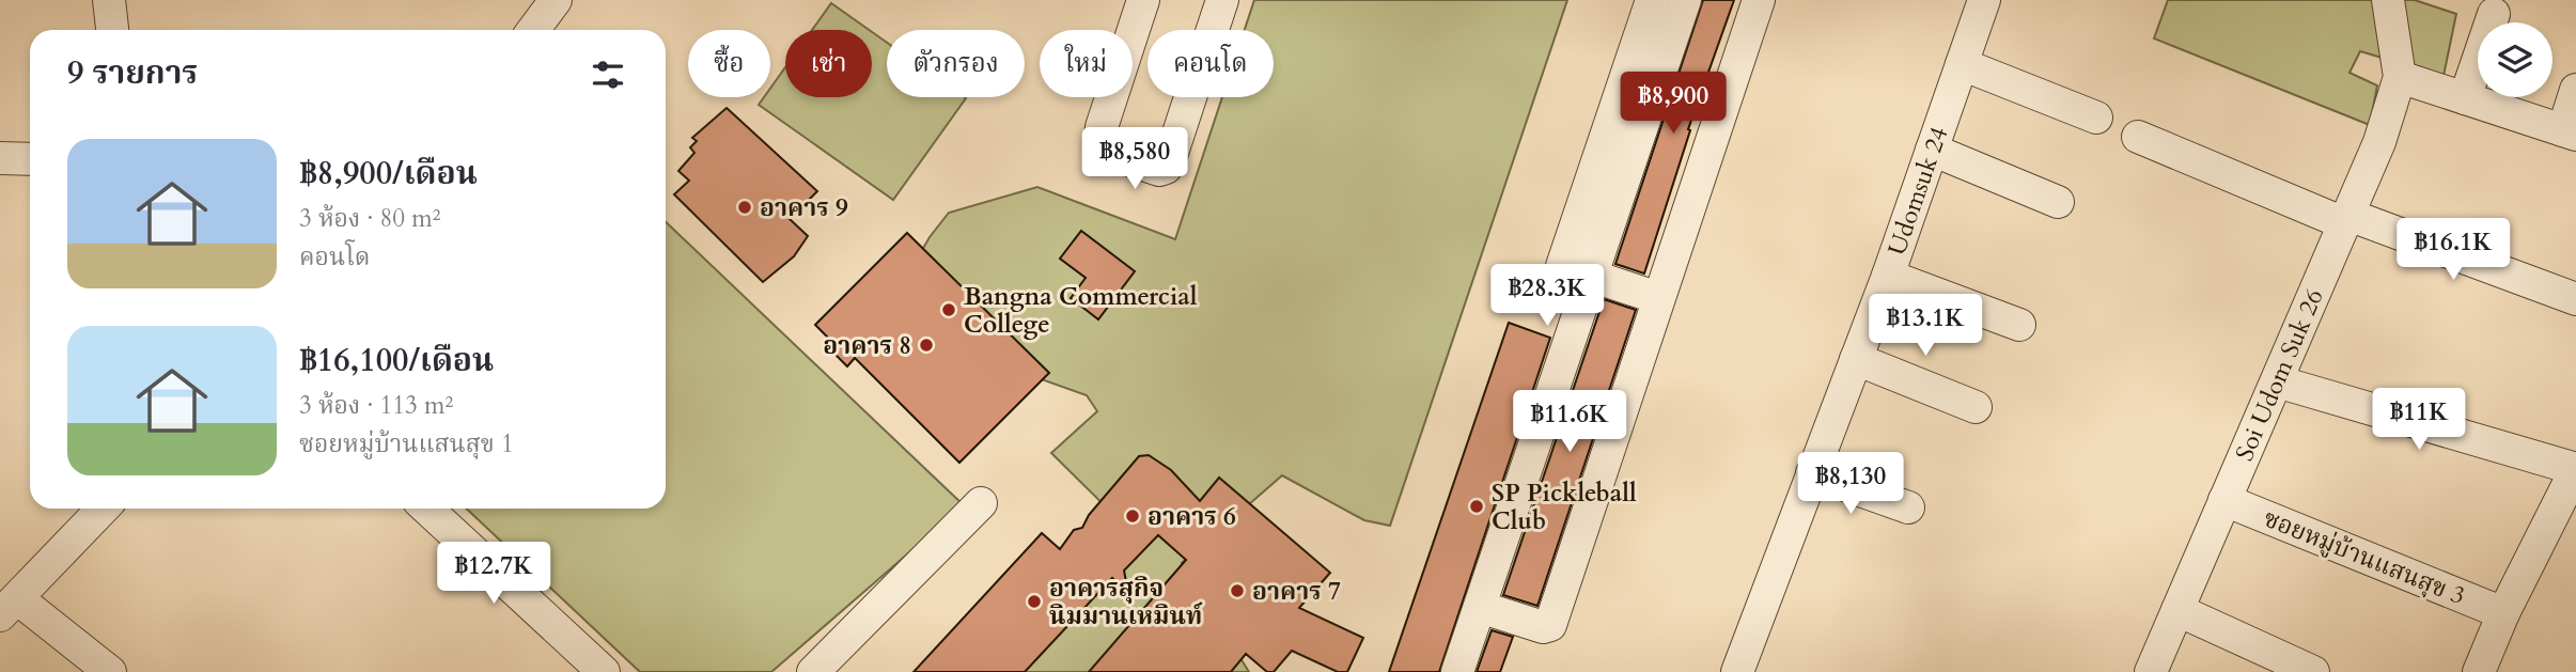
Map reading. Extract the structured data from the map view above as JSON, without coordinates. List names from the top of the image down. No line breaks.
{"streets":{"street":["Udomsuk 24","Soi Udom Suk 26","ซอยหมู่บ้านแสนสุข 3"]},"crossings":[["Soi Udom Suk 26","ซอยหมู่บ้านแสนสุข 3"]],"places":["อาคาร 9","Bangna Commercial College","อาคาร 8","SP Pickleball Club","อาคาร 6","อาคาร 7","อาคารสุกิจ นิมมานเหมินท์"],"page":{"chip":["ซื้อ","เช่า","ตัวกรอง","ใหม่","คอนโด"],"heading":"9 รายการ","price":["฿8,900","฿8,580","฿16.1K","฿28.3K","฿13.1K","฿11K","฿11.6K","฿8,130","฿12.7K"],"list":[{"name":"฿8,900/เดือน","note":"3 ห้อง · 80 m² · คอนโด"},{"name":"฿16,100/เดือน","note":"3 ห้อง · 113 m² · ซอยหมู่บ้านแสนสุข 1"}]}}
